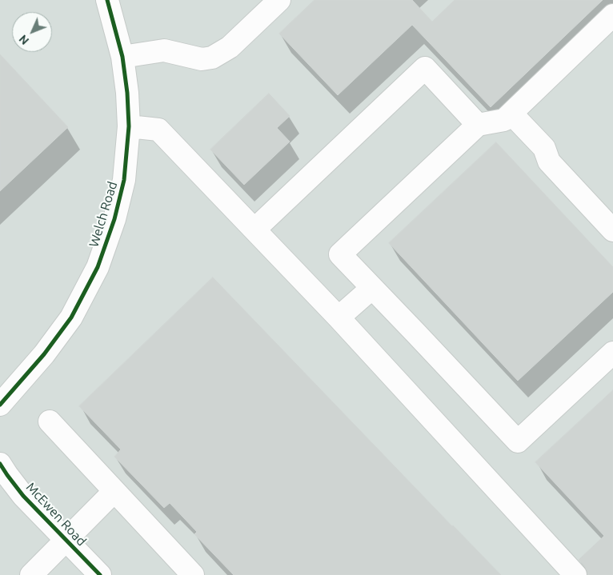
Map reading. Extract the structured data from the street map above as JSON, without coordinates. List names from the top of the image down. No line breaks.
{"streets":{"street":["Welch Road","McEwen Road"]},"north":"bottom left"}
